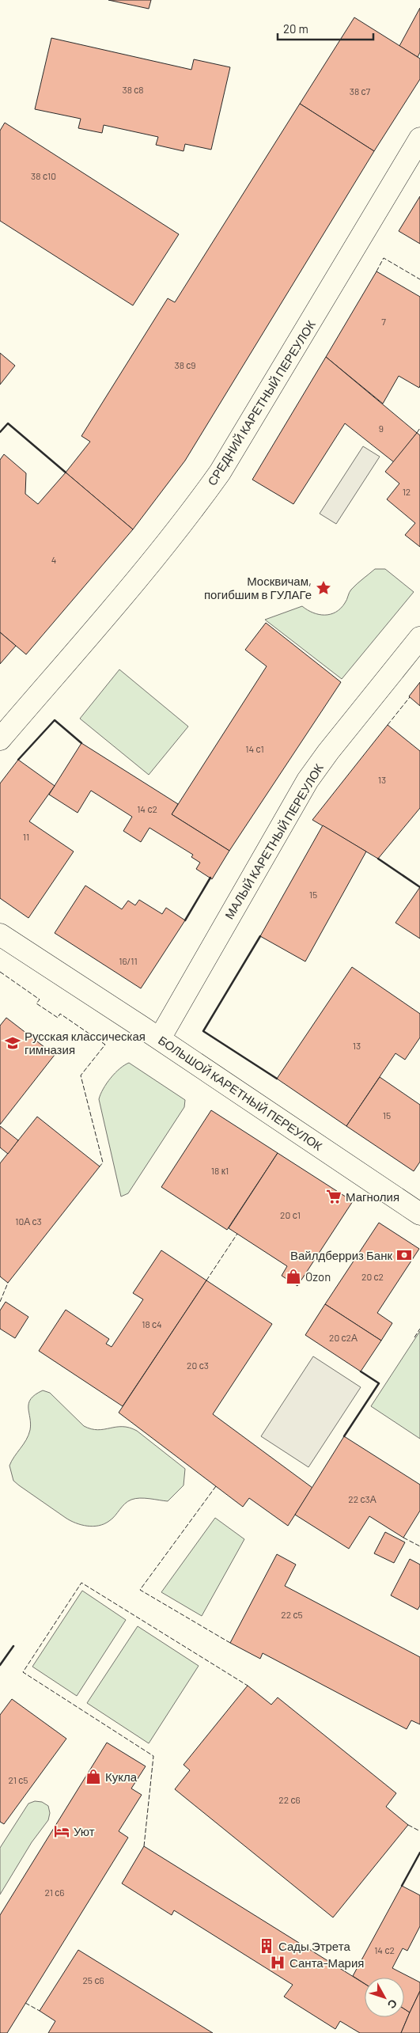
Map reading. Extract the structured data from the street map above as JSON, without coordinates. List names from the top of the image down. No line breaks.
{"streets":{"street":["СРЕДНИЙ КАРЕТНЫЙ ПЕРЕУЛОК","МАЛЫЙ КАРЕТНЫЙ ПЕРЕУЛОК","БОЛЬШОЙ КАРЕТНЫЙ ПЕРЕУЛОК"]},"crossings":[["МАЛЫЙ КАРЕТНЫЙ ПЕРЕУЛОК","БОЛЬШОЙ КАРЕТНЫЙ ПЕРЕУЛОК"]],"places":{"place":["Москвичам, погибшим в ГУЛАГе"],"school or university":["Русская классическая гимназия"],"supermarket":["Магнолия"],"bank":["Вайлдберриз Банк"],"shop":["Ozon","Кукла"],"hotel":["Уют"],"building":["Сады Этрета"],"hospital":["Санта-Мария"]},"house_numbers":["38 с8","38 с7","38 с10","7","38 с9","9","12","4","14 с1","13","14 с2","11","15","16/11","13","15","18 к1","20 с1","10А с3","20 с2","18 с4","20 с2А","20 с3","22 с3А","22 с5","21 с5","22 с6","21 с6","14 с2","25 с6"],"scale_bar":"20 m","north":"bottom right"}
